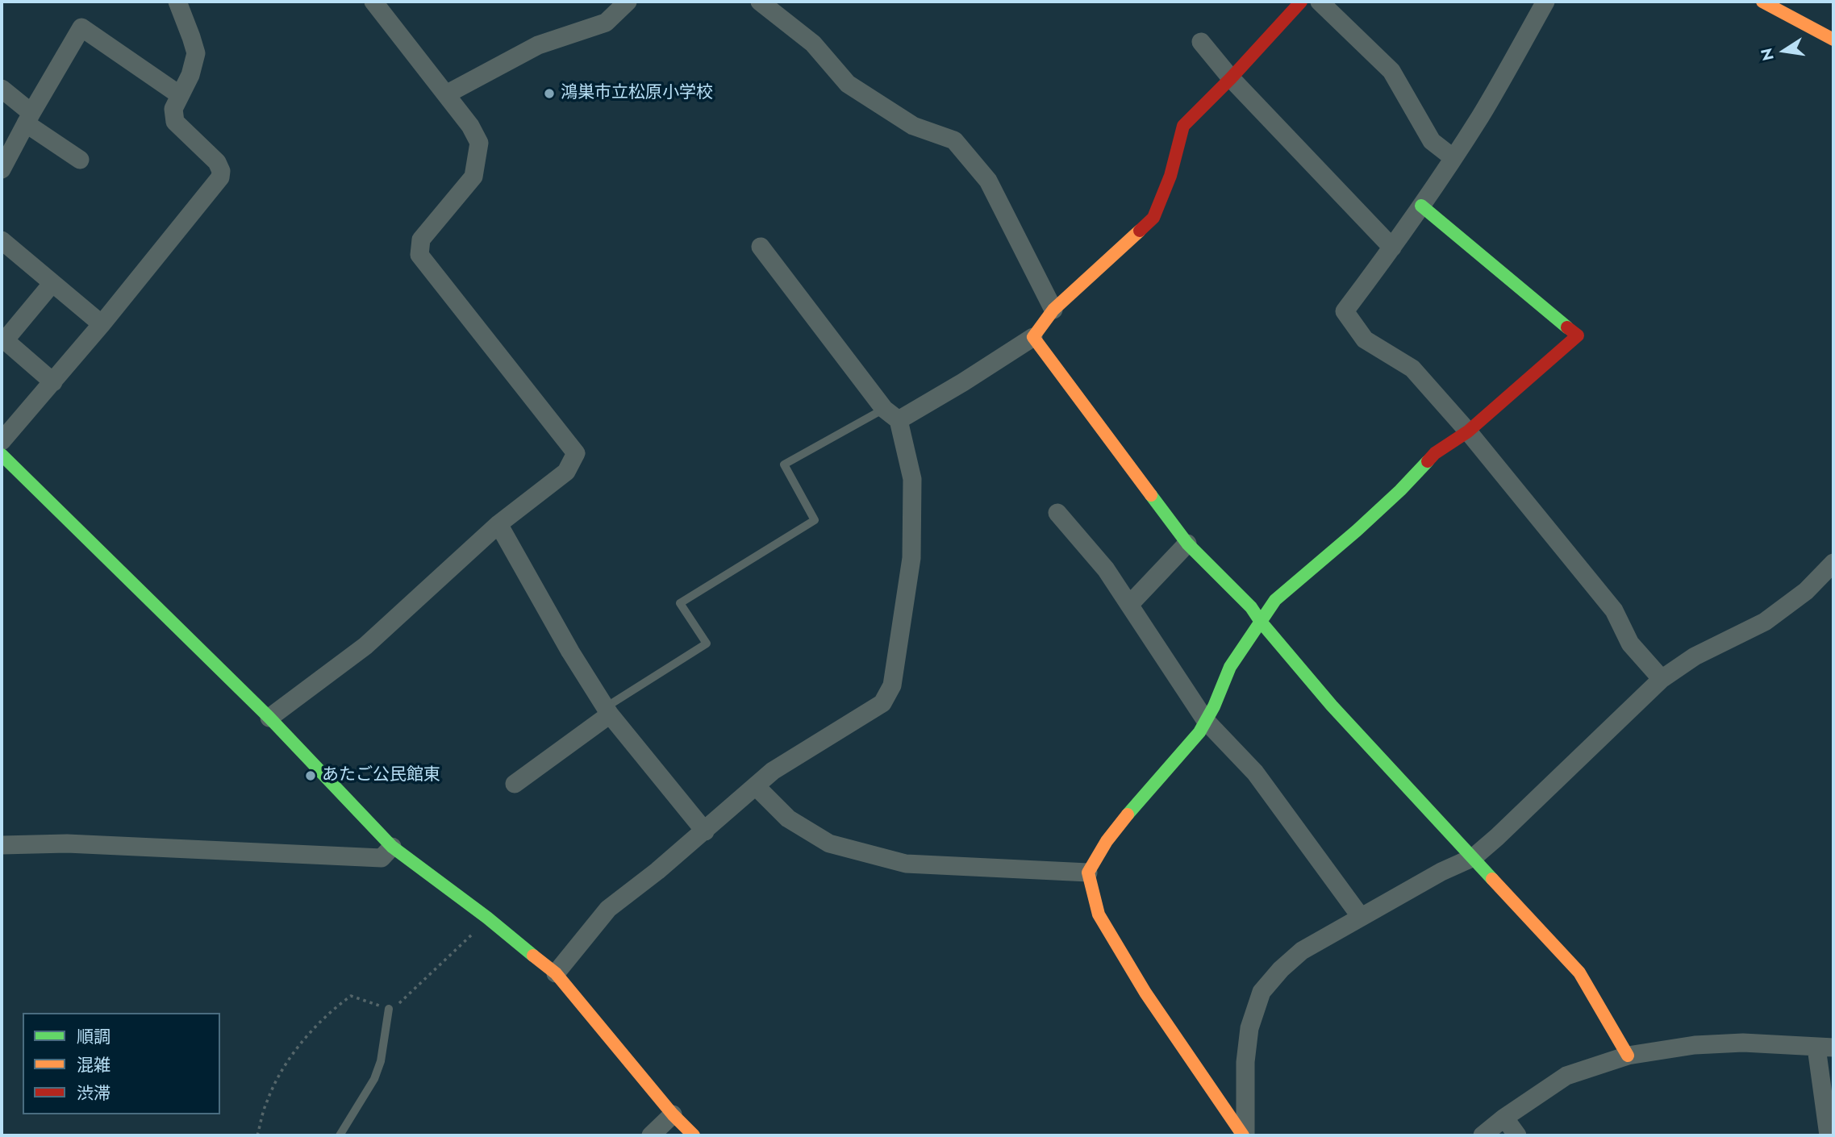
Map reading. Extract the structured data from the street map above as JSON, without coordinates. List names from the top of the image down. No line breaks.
{"places":["鴻巣市立松原小学校","あたご公民館東"],"legend":["順調","混雑","渋滞"],"north":"left"}
